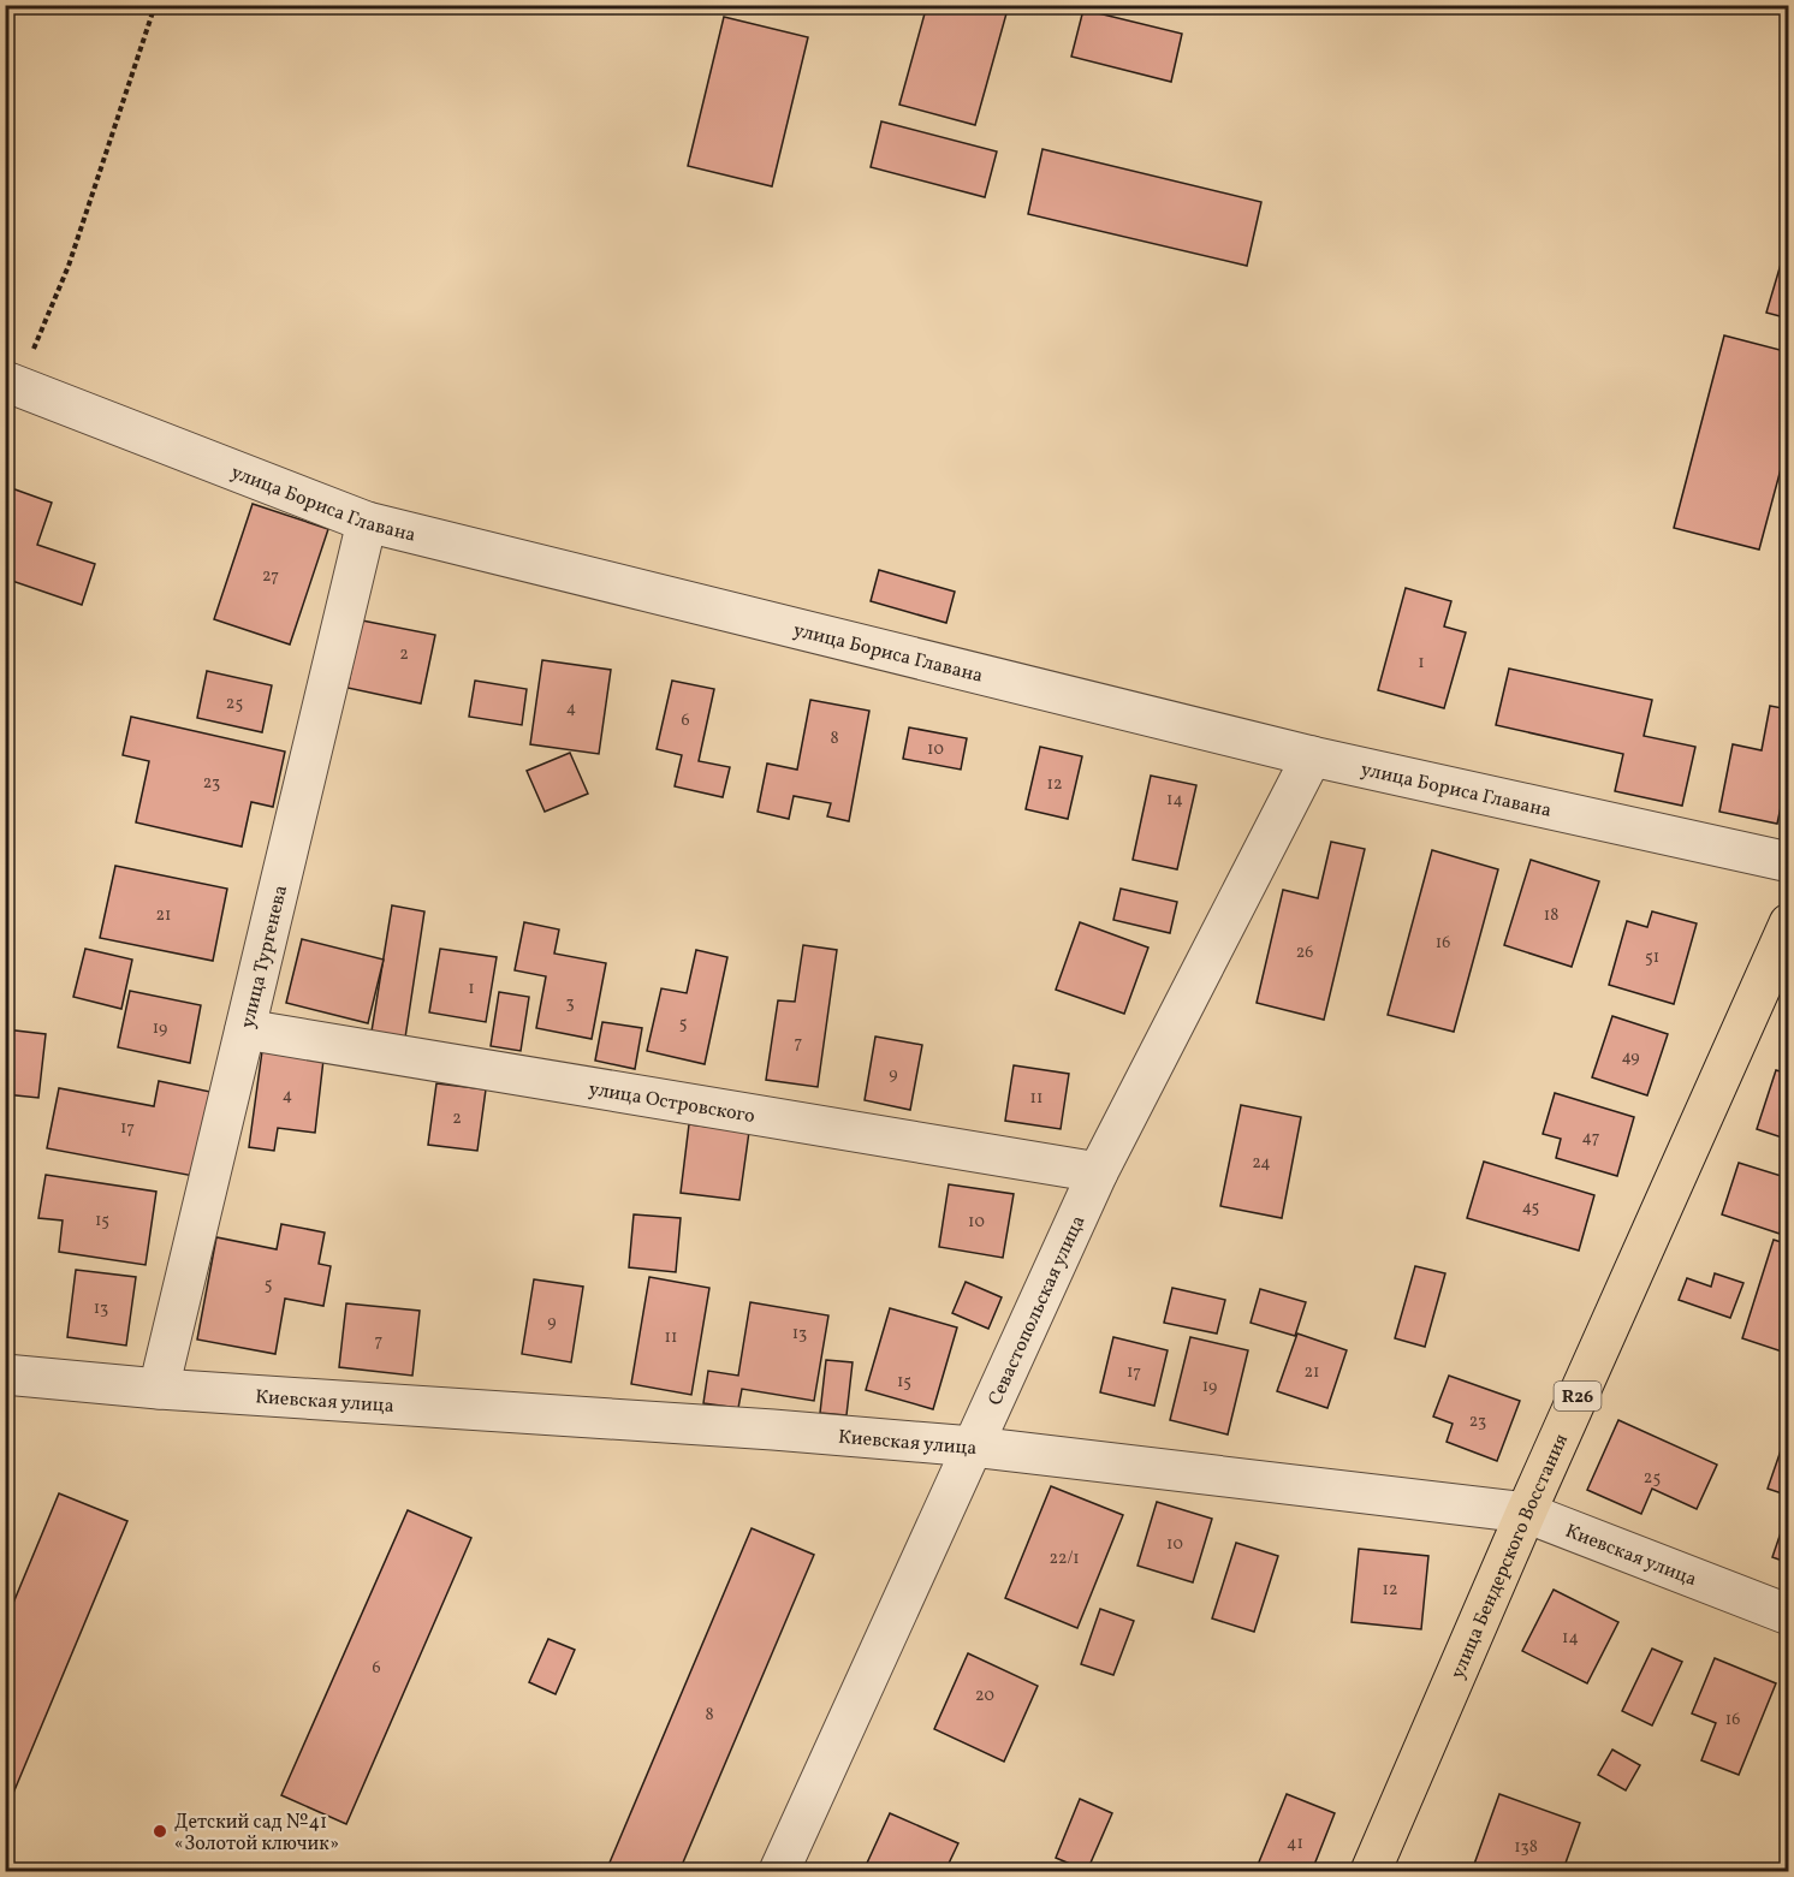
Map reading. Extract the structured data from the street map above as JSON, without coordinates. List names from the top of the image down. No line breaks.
{"streets":{"main road":["R26","улица Бендерского Восстания"],"street":["улица Бориса Главана","улица Тургенева","улица Островского","Севастопольская улица","Киевская улица"]},"crossings":[["улица Бориса Главана","улица Тургенева"],["улица Бориса Главана","Севастопольская улица"],["улица Тургенева","улица Островского"],["улица Тургенева","Киевская улица"],["улица Островского","Севастопольская улица"],["Севастопольская улица","Киевская улица"],["Киевская улица","улица Бендерского Восстания"]],"places":["Детский сад №41 «Золотой ключик»"],"house_numbers":["27","2","1","25","4","6","8","10","23","12","14","21","18","16","26","51","1","3","5","19","7","49","9","4","11","2","17","47","24","45","15","10","5","13","9","13","11","7","17","21","15","19","23","25","10","22/1","12","14","6","20","8","16","41","138"]}
